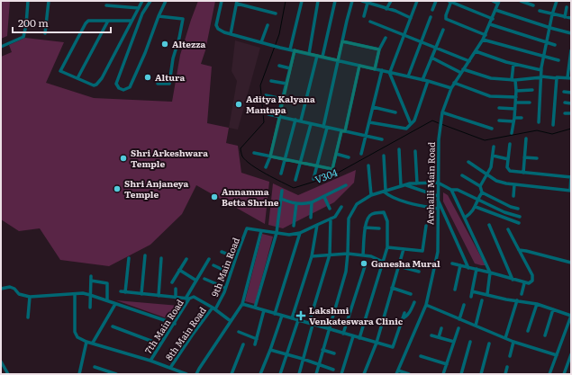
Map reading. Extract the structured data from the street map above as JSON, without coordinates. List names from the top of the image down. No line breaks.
{"streets":{"street":["Arehalli Main Road","9th Main Road","7th Main Road","8th Main Road"]},"crossings":[["9th Main Road","8th Main Road"]],"water":["V304"],"places":{"other":["Altezza","Altura","Aditya Kalyana Mantapa","Shri Arkeshwara Temple","Shri Anjaneya Temple","Annamma Betta Shrine","Ganesha Mural"],"health":["Lakshmi Venkateswara Clinic"]},"scale_bar":"200 m"}
